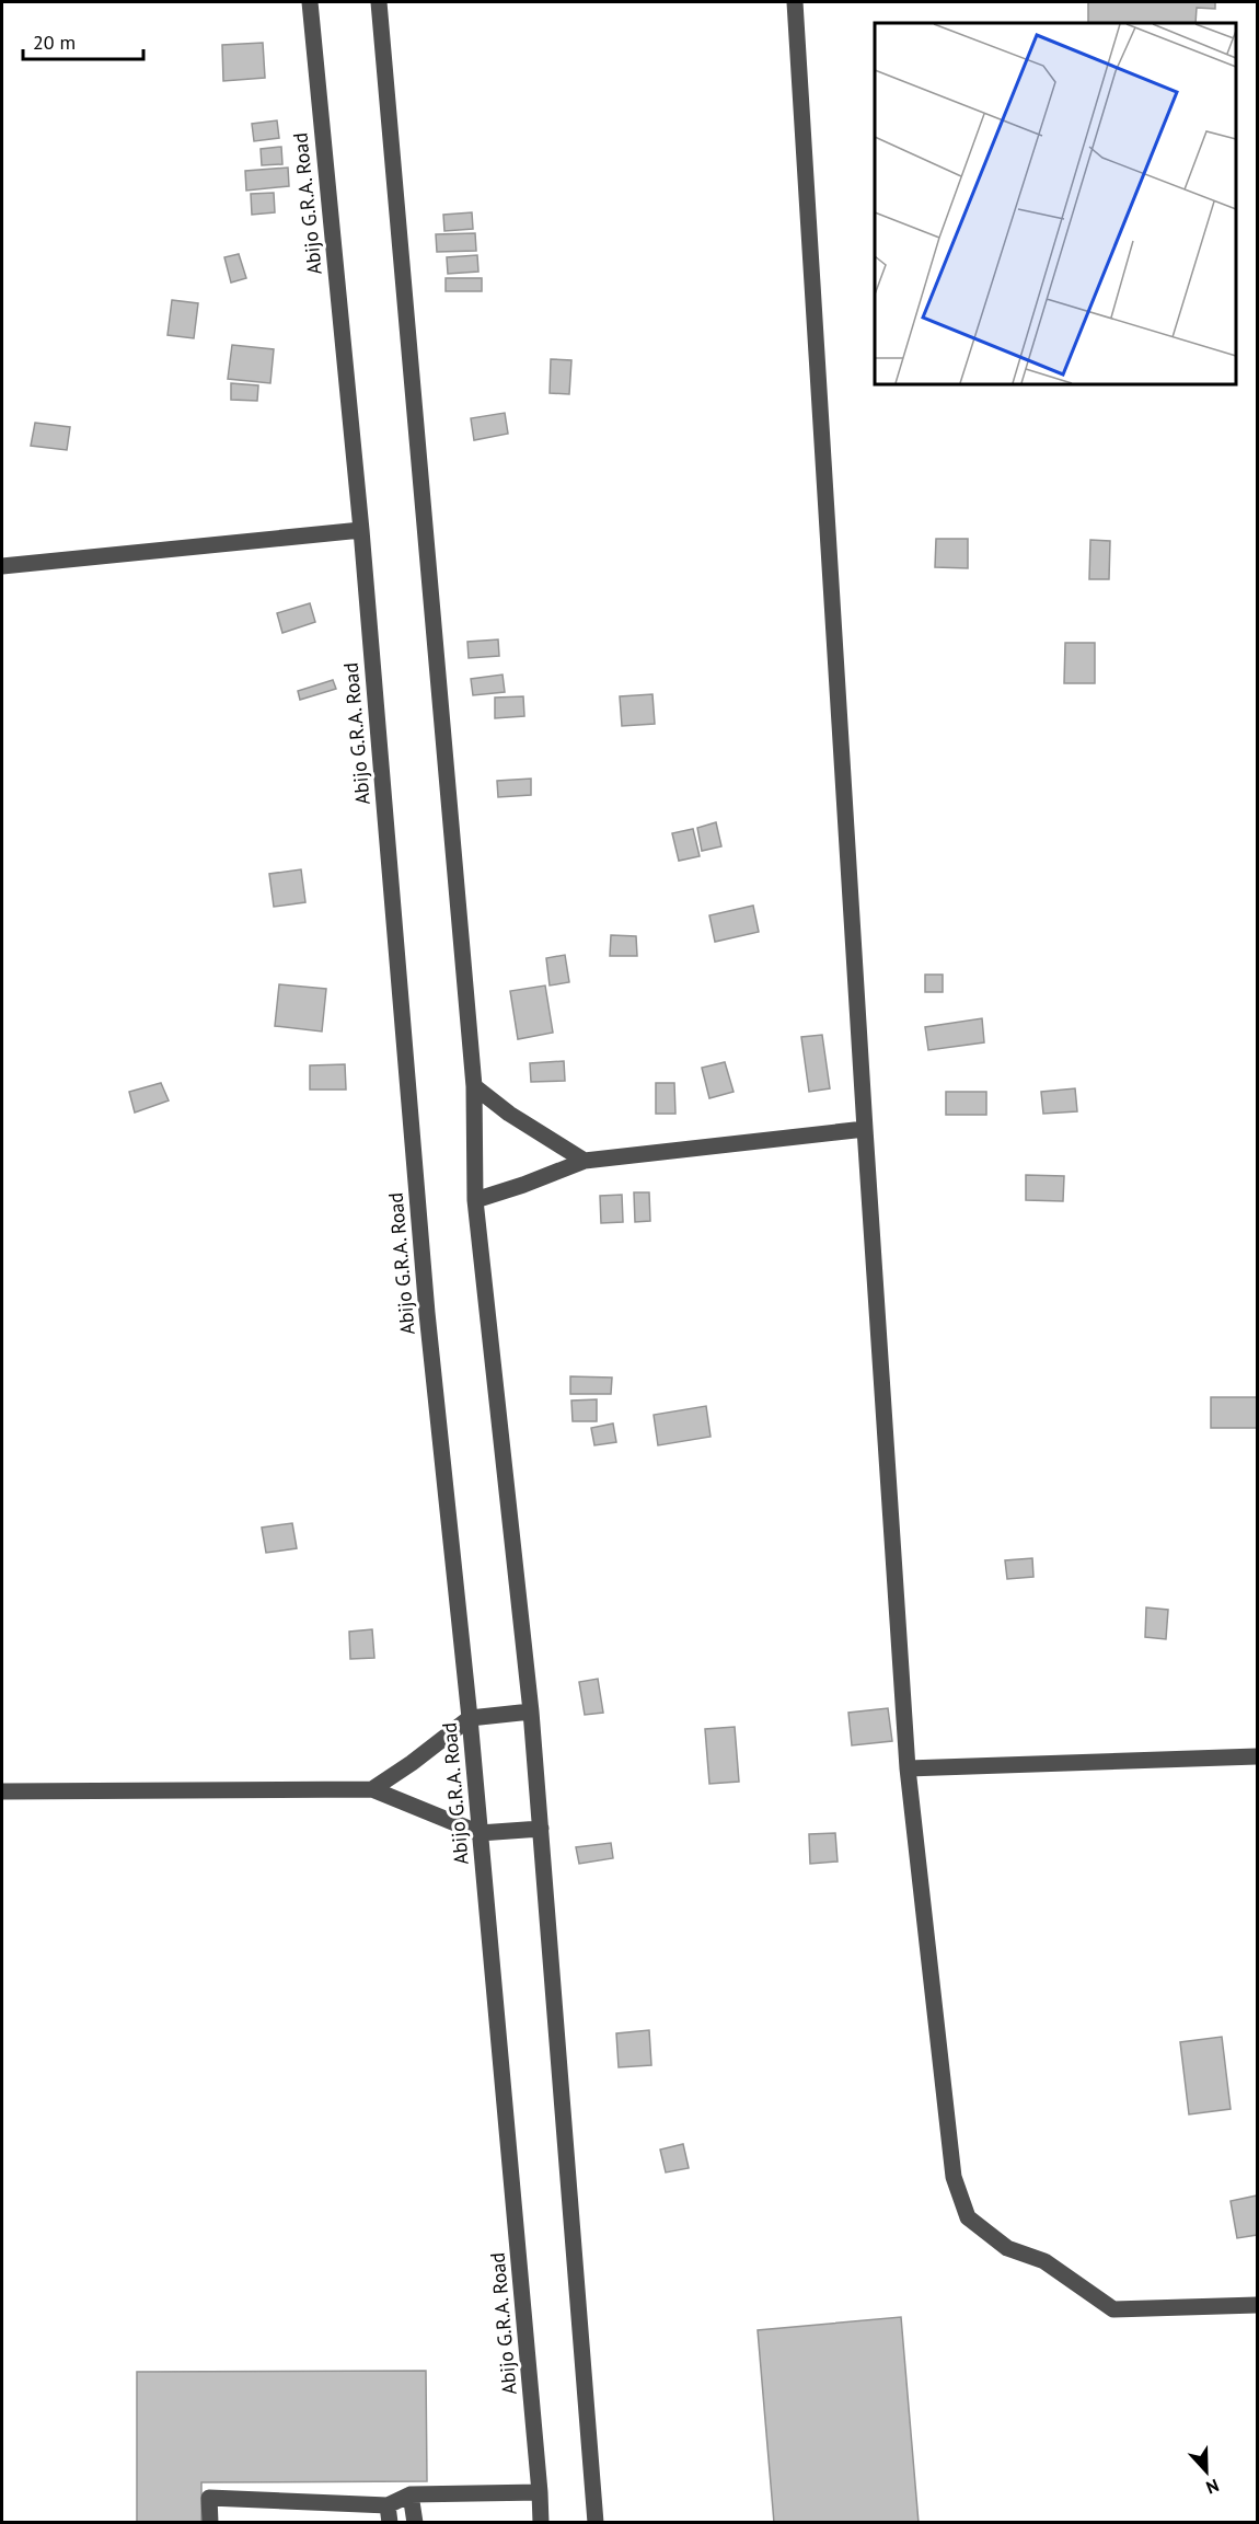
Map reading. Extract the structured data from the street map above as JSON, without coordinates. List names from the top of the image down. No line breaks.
{"streets":{"street":["Abijo G.R.A. Road"]},"scale_bar":"20 m","north":"bottom"}
